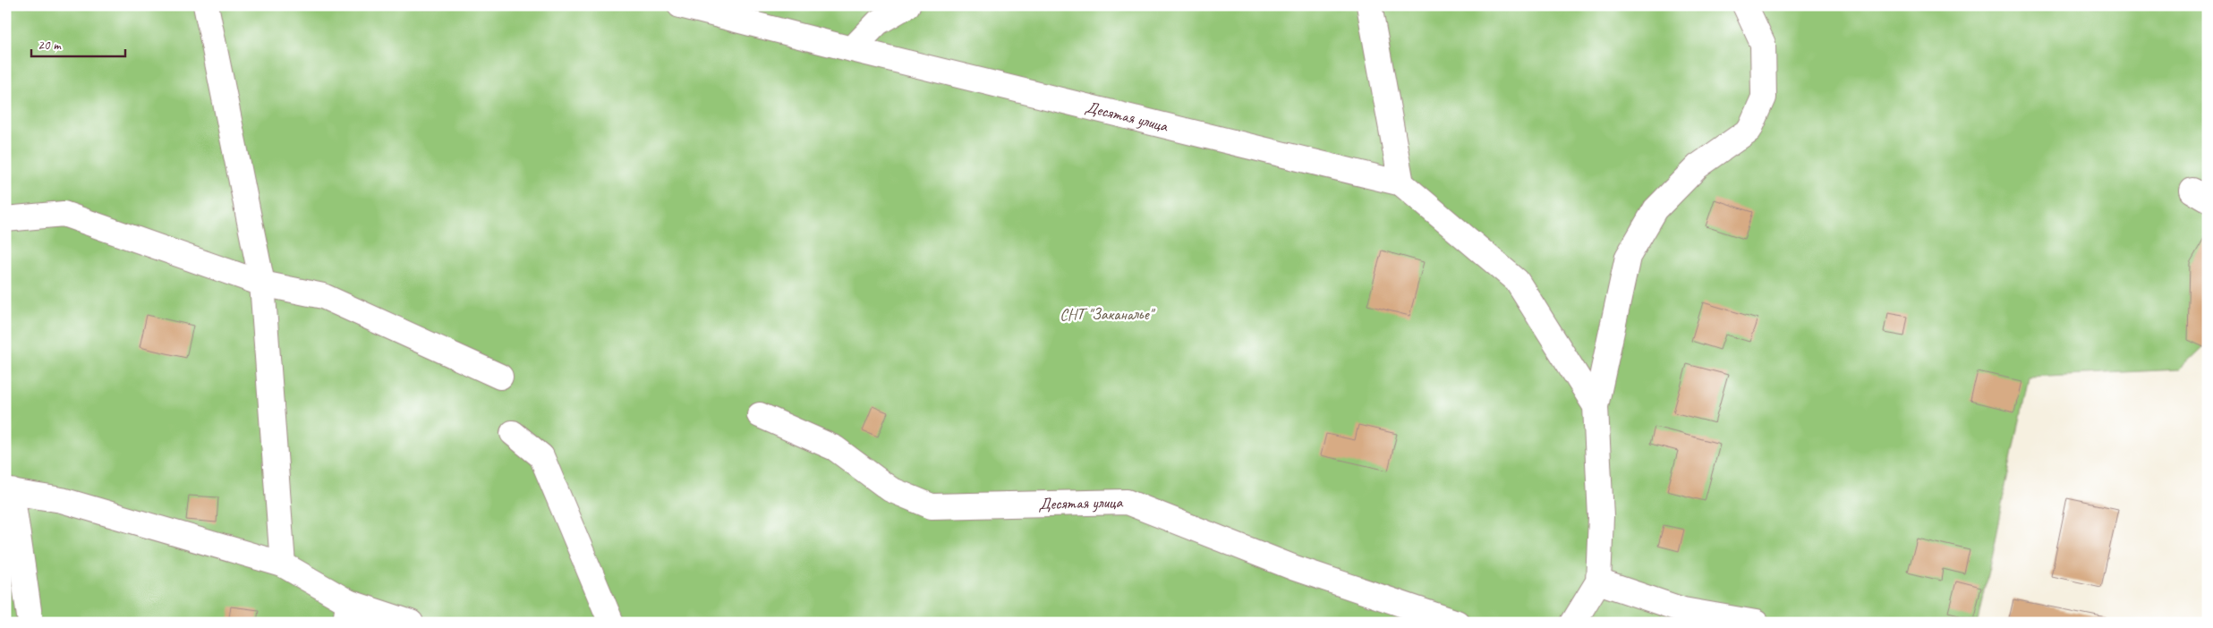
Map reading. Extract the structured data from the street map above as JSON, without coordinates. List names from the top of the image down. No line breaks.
{"streets":{"street":["Десятая улица"]},"parks":["СНТ \"Заканалье\""],"scale_bar":"20 m"}
